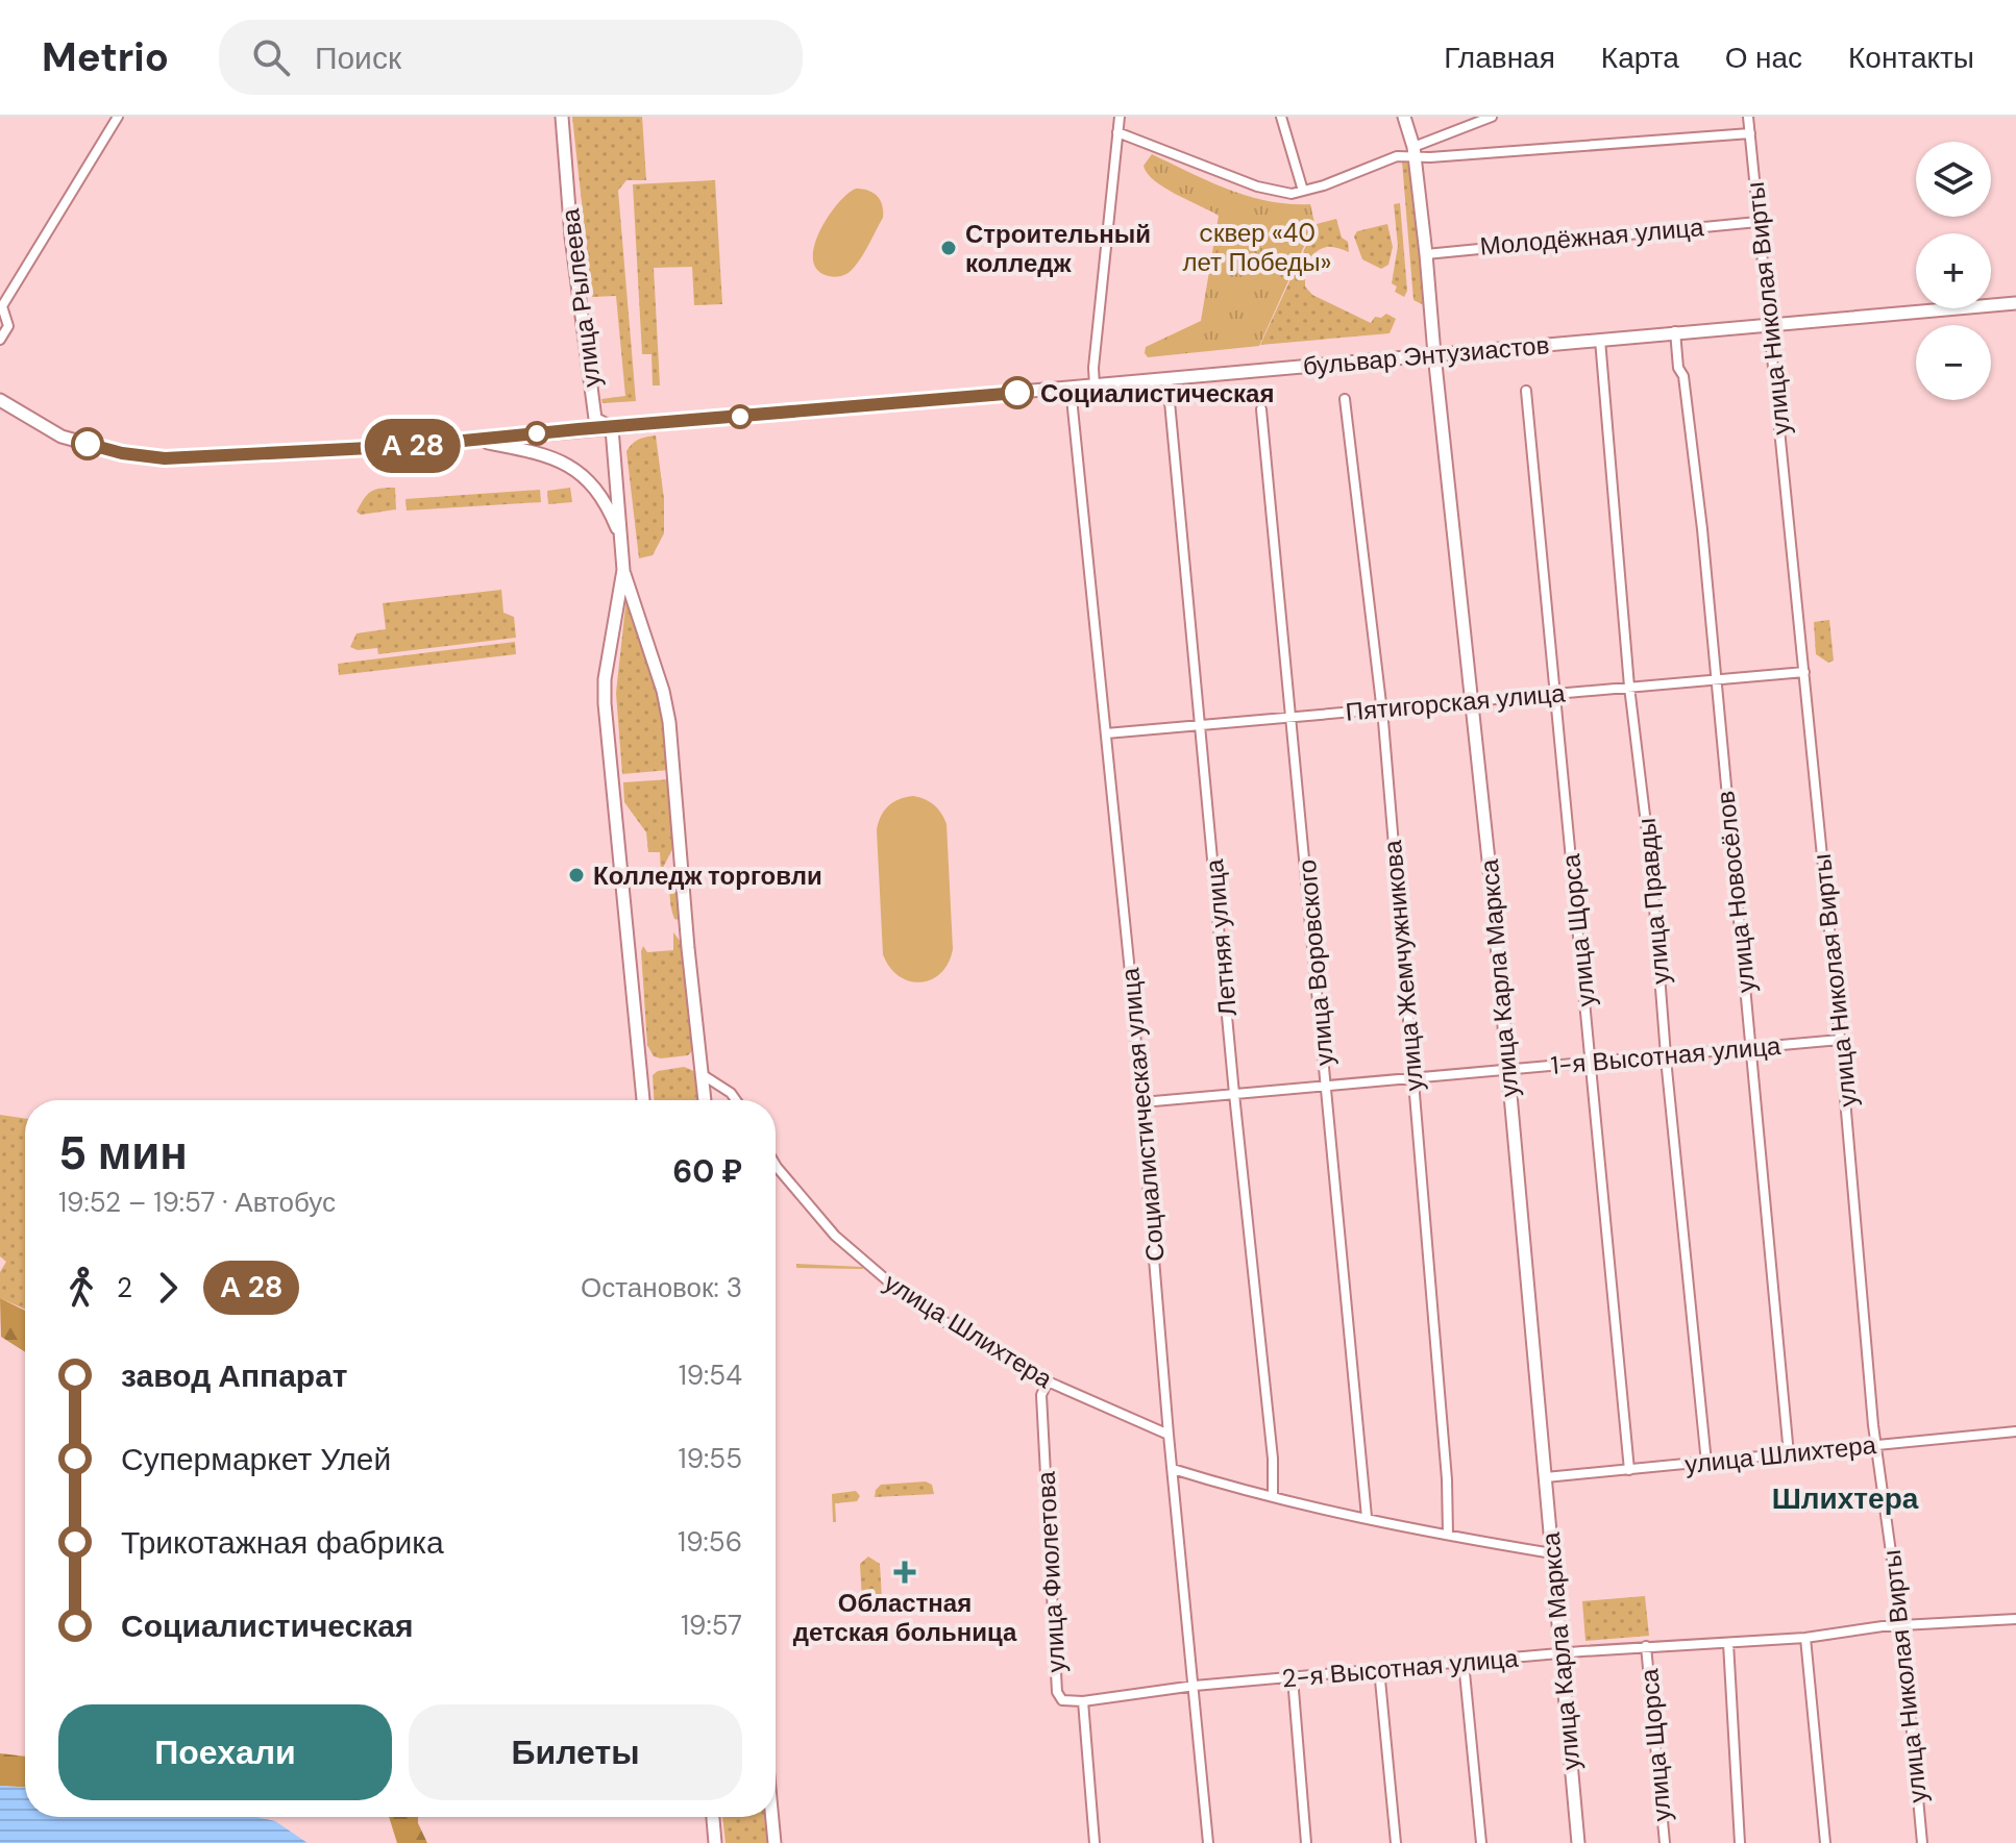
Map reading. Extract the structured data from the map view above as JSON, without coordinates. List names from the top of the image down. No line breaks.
{"streets":{"main road":["улица Рылеева","бульвар Энтузиастов","улица Карла Маркса"],"street":["Молодёжная улица","улица Николая Вирты","Пятигорская улица","улица Новосёлов","улица Правды","улица Щорса","Летняя улица","улица Воровского","улица Жемчужникова","1-я Высотная улица","Социалистическая улица","улица Шлихтера","улица Фиолетова","2-я Высотная улица"]},"crossings":[["Молодёжная улица","улица Николая Вирты"],["Молодёжная улица","улица Карла Маркса"],["улица Рылеева","бульвар Энтузиастов"],["улица Николая Вирты","бульвар Энтузиастов"],["улица Николая Вирты","Пятигорская улица"],["улица Николая Вирты","1-я Высотная улица"],["улица Николая Вирты","улица Шлихтера"],["улица Николая Вирты","2-я Высотная улица"],["бульвар Энтузиастов","улица Новосёлов"],["бульвар Энтузиастов","улица Правды"],["бульвар Энтузиастов","Летняя улица"],["бульвар Энтузиастов","улица Карла Маркса"],["бульвар Энтузиастов","Социалистическая улица"],["Пятигорская улица","улица Новосёлов"],["Пятигорская улица","улица Правды"],["Пятигорская улица","улица Щорса"],["Пятигорская улица","Летняя улица"],["Пятигорская улица","улица Воровского"],["Пятигорская улица","улица Жемчужникова"],["Пятигорская улица","улица Карла Маркса"],["Пятигорская улица","Социалистическая улица"],["улица Новосёлов","1-я Высотная улица"],["улица Новосёлов","улица Шлихтера"],["улица Правды","1-я Высотная улица"],["улица Правды","улица Шлихтера"],["улица Щорса","1-я Высотная улица"],["улица Щорса","улица Шлихтера"],["улица Щорса","2-я Высотная улица"],["Летняя улица","1-я Высотная улица"],["улица Воровского","1-я Высотная улица"],["улица Жемчужникова","1-я Высотная улица"],["улица Карла Маркса","1-я Высотная улица"],["улица Карла Маркса","улица Шлихтера"],["улица Карла Маркса","2-я Высотная улица"],["1-я Высотная улица","Социалистическая улица"],["Социалистическая улица","улица Шлихтера"],["Социалистическая улица","2-я Высотная улица"],["улица Шлихтера","улица Фиолетова"],["улица Фиолетова","2-я Высотная улица"]],"districts":["Шлихтера"],"parks":["cквер «40 лет Победы»"],"places":{"other":["Строительный колледж","Социалистическая","Колледж торговли"],"health":["Областная детская больница"]},"page":{"header":"Metrio","search":"Поиск","nav":["Главная","Карта","О нас","Контакты"],"on_map":"А 28","map_buttons":["+","−"],"heading":["5 мин","19:52 – 19:57 · Автобус","60 ₽"],"legs":["2","А 28","Остановок: 3"],"list":[{"name":"завод Аппарат","value":"19:54"},{"name":"Супермаркет Улей","value":"19:55"},{"name":"Трикотажная фабрика","value":"19:56"},{"name":"Социалистическая","value":"19:57"}],"buttons":["Поехали","Билеты"]}}
